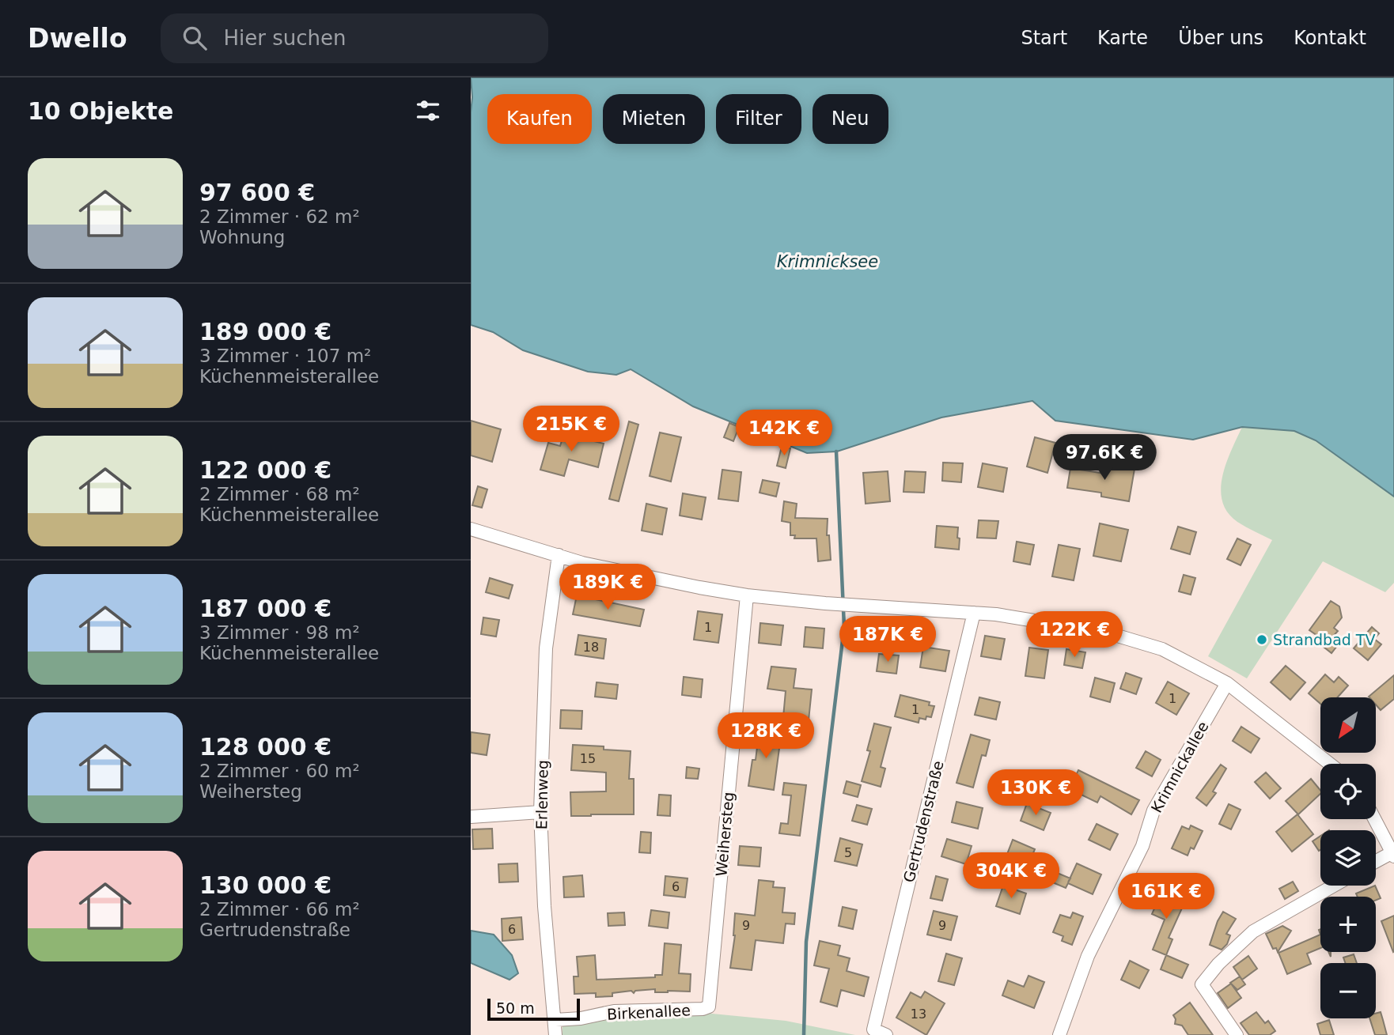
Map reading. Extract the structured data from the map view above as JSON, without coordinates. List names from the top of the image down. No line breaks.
{"streets":{"street":["Krimnickallee","Erlenweg","Gertrudenstraße","Weihersteg","Birkenallee"]},"crossings":[["Erlenweg","Birkenallee"],["Weihersteg","Birkenallee"]],"water":["Krimnicksee"],"places":["Strandbad TV"],"house_numbers":["1","18","1","1","15","5","6","9","9","6","13"],"scale_bar":"50 m","north":"bottom left","page":{"header":"Dwello","search":"Hier suchen","nav":["Start","Karte","Über uns","Kontakt"],"heading":"10 Objekte","chip":["Kaufen","Mieten","Filter","Neu"],"list":[{"name":"97 600 €","note":"2 Zimmer · 62 m² · Wohnung"},{"name":"189 000 €","note":"3 Zimmer · 107 m² · Küchenmeisterallee"},{"name":"122 000 €","note":"2 Zimmer · 68 m² · Küchenmeisterallee"},{"name":"187 000 €","note":"3 Zimmer · 98 m² · Küchenmeisterallee"},{"name":"128 000 €","note":"2 Zimmer · 60 m² · Weihersteg"},{"name":"130 000 €","note":"2 Zimmer · 66 m² · Gertrudenstraße"}],"price":["215K €","142K €","97.6K €","189K €","122K €","187K €","128K €","130K €","304K €","161K €"],"map_buttons":["+","−"],"scale":"50 m"}}
